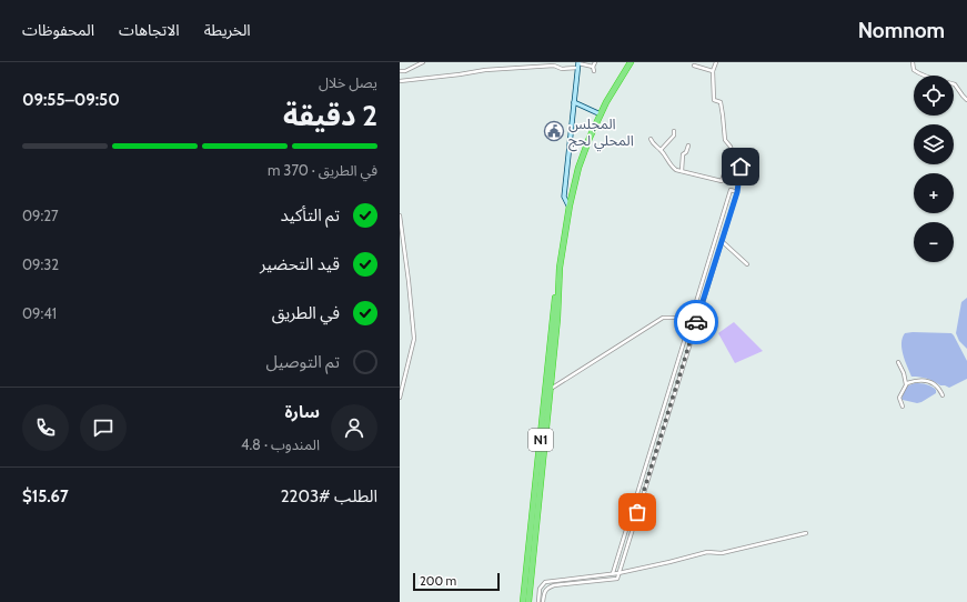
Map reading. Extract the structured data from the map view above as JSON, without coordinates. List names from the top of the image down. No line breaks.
{"streets":{"highway":["N1"]},"places":{"public building":["المجلس المحلي لحج"]},"scale_bar":"200 m","page":{"header":"Nomnom","nav":["الخريطة","الاتجاهات","المحفوظات"],"heading":["2 دقيقة","يصل خلال","09:50–09:55"],"panel":["سارة","المندوب · 4.8","الطلب #2203","$15.67"],"map_buttons":["+","−"],"bar":"في الطريق · 370 m","list":[["تم التأكيد","09:27"],["قيد التحضير","09:32"],["في الطريق","09:41"],"تم التوصيل"],"scale":"200 m"}}
